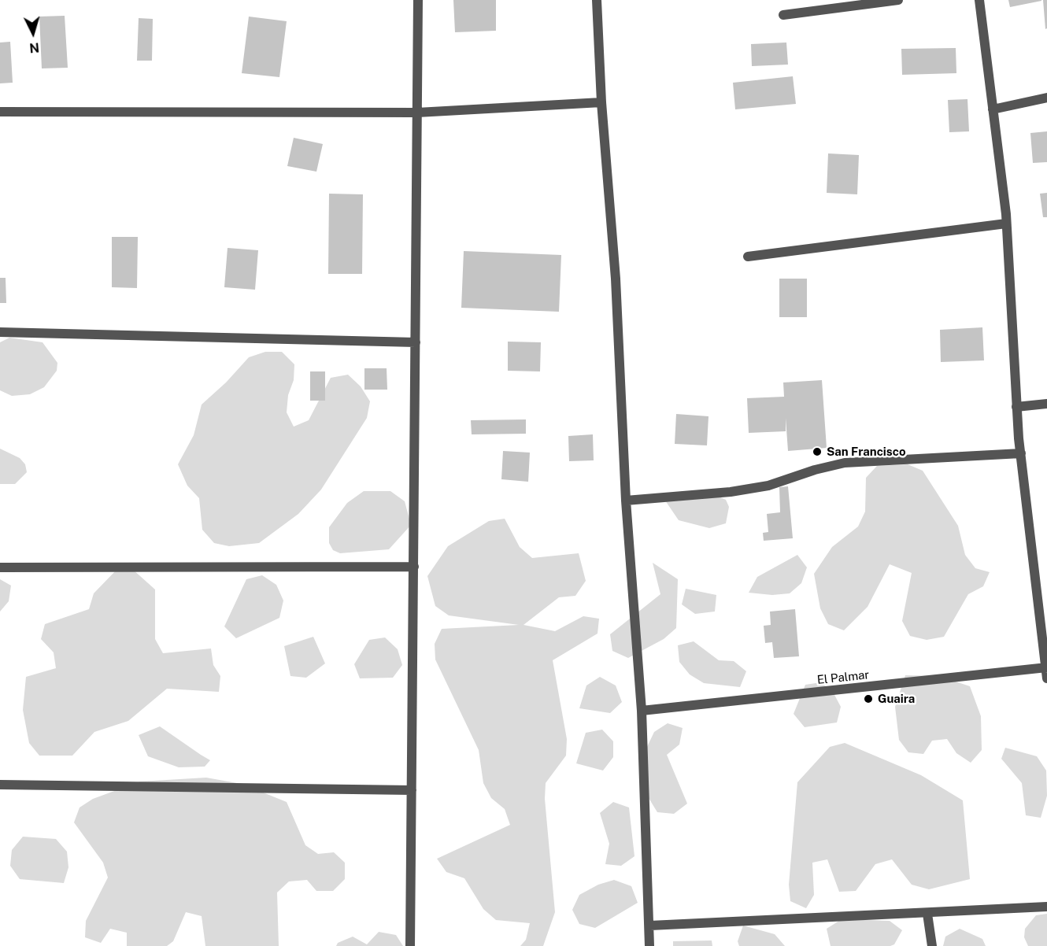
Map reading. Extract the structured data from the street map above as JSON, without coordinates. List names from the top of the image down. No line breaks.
{"streets":{"street":["El Palmar"]},"places":["San Francisco","Guaira"],"north":"bottom"}
